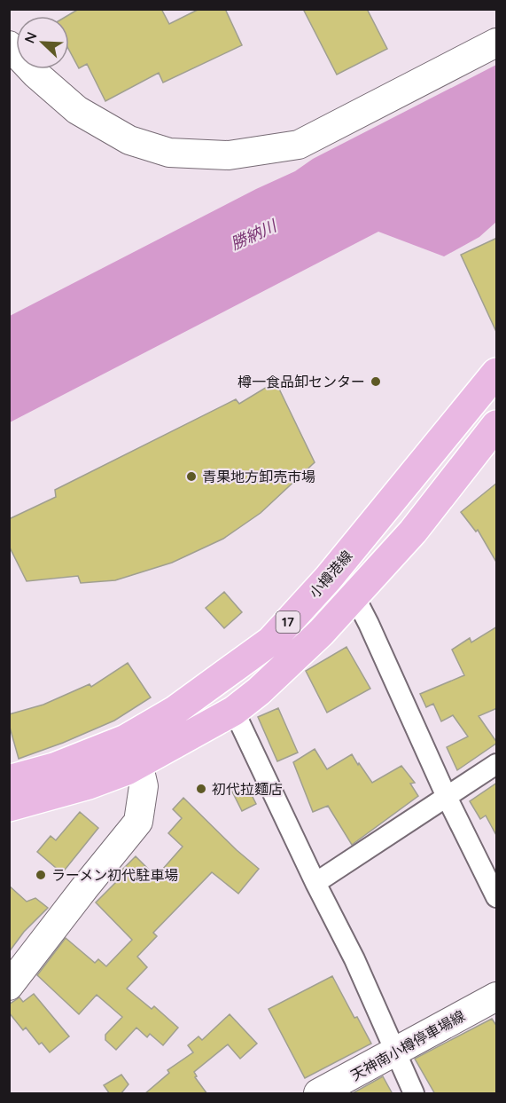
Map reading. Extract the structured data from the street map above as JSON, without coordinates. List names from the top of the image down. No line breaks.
{"streets":{"main road":["小樽港線","17"],"street":["天神南小樽停車場線"]},"water":["勝納川"],"places":["樽一食品卸センター","青果地方卸売市場","初代拉麵店","ラーメン初代駐車場"],"north":"top left"}
